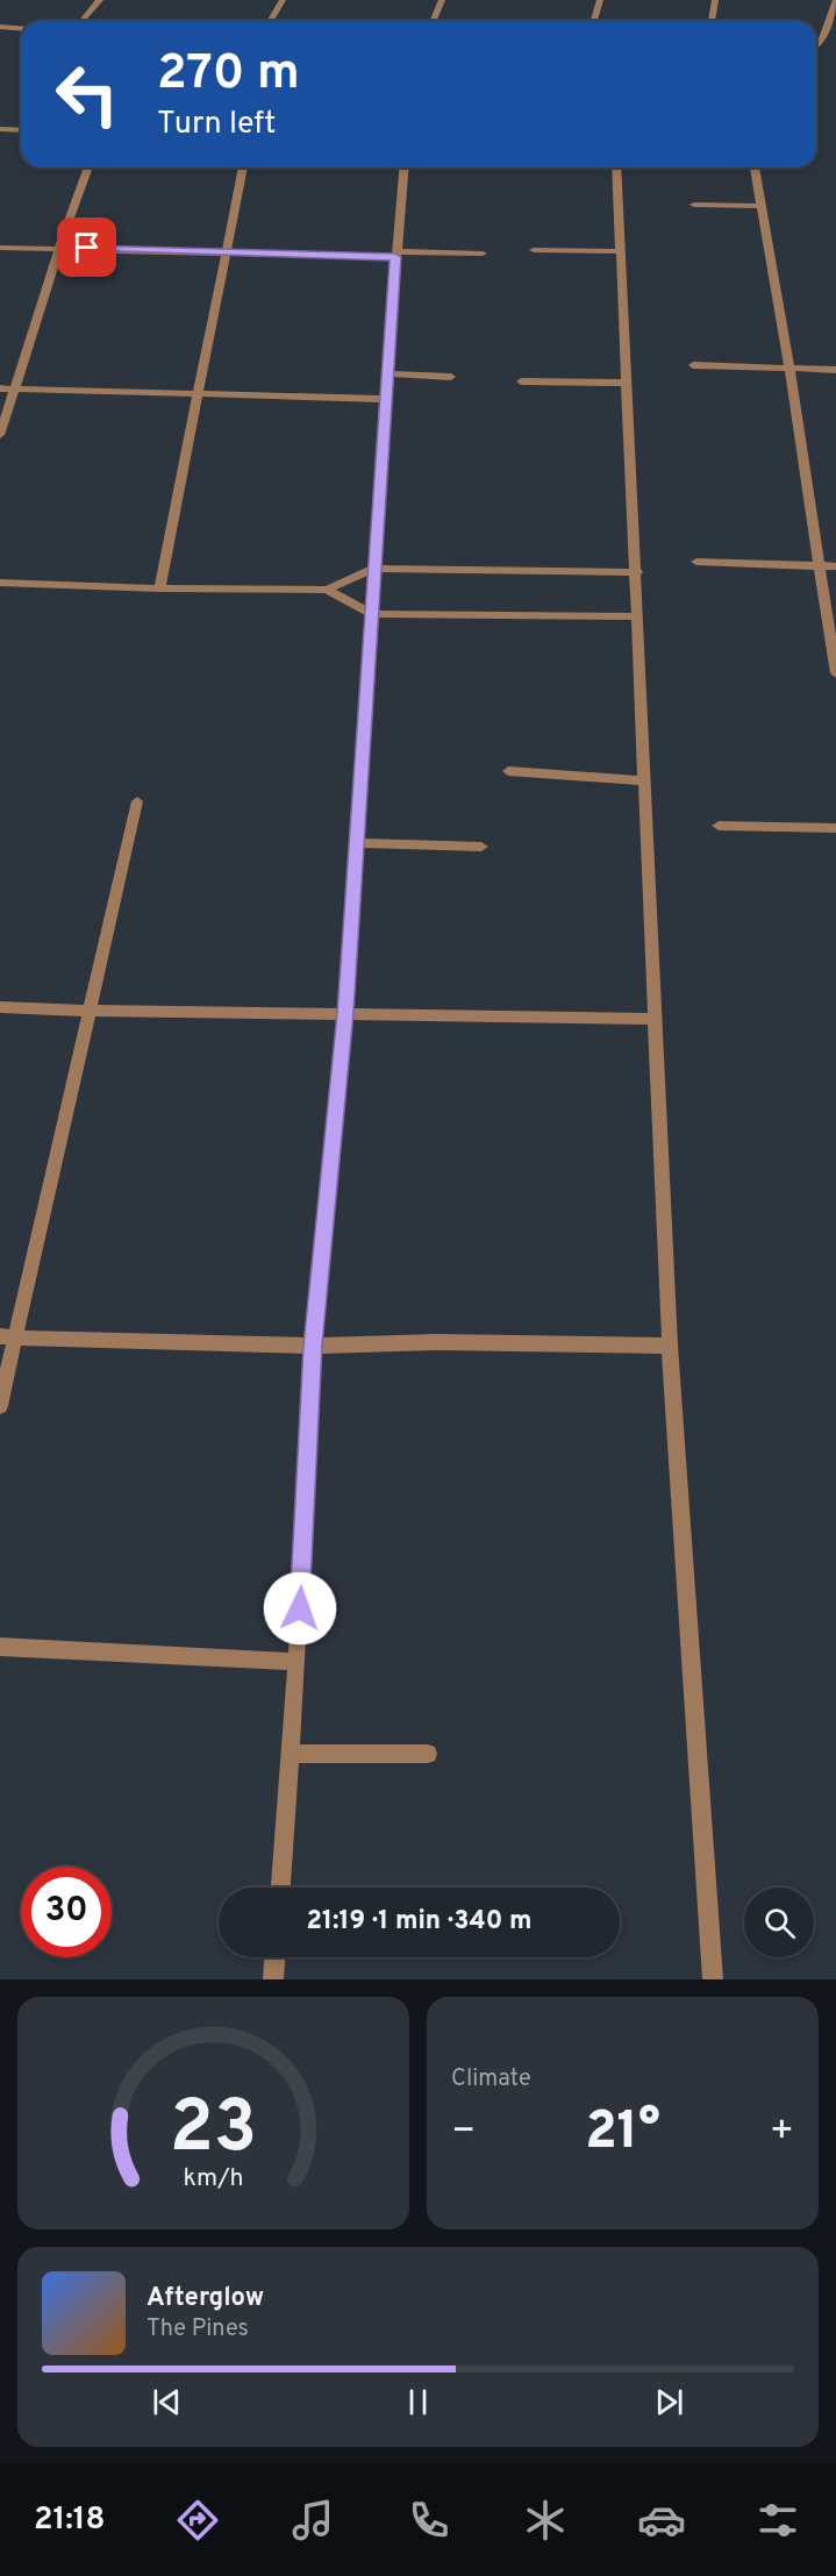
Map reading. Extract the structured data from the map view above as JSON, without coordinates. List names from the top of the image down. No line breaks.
{"page":{"turn":["270 m","Turn left"],"limit":"30","trip":"21:19 · 1 min · 340 m","tile":"Climate","heat":["−","21°","+"],"song":["Afterglow","The Pines"],"tabs":"21:18","gauge":["23","km/h"]}}
